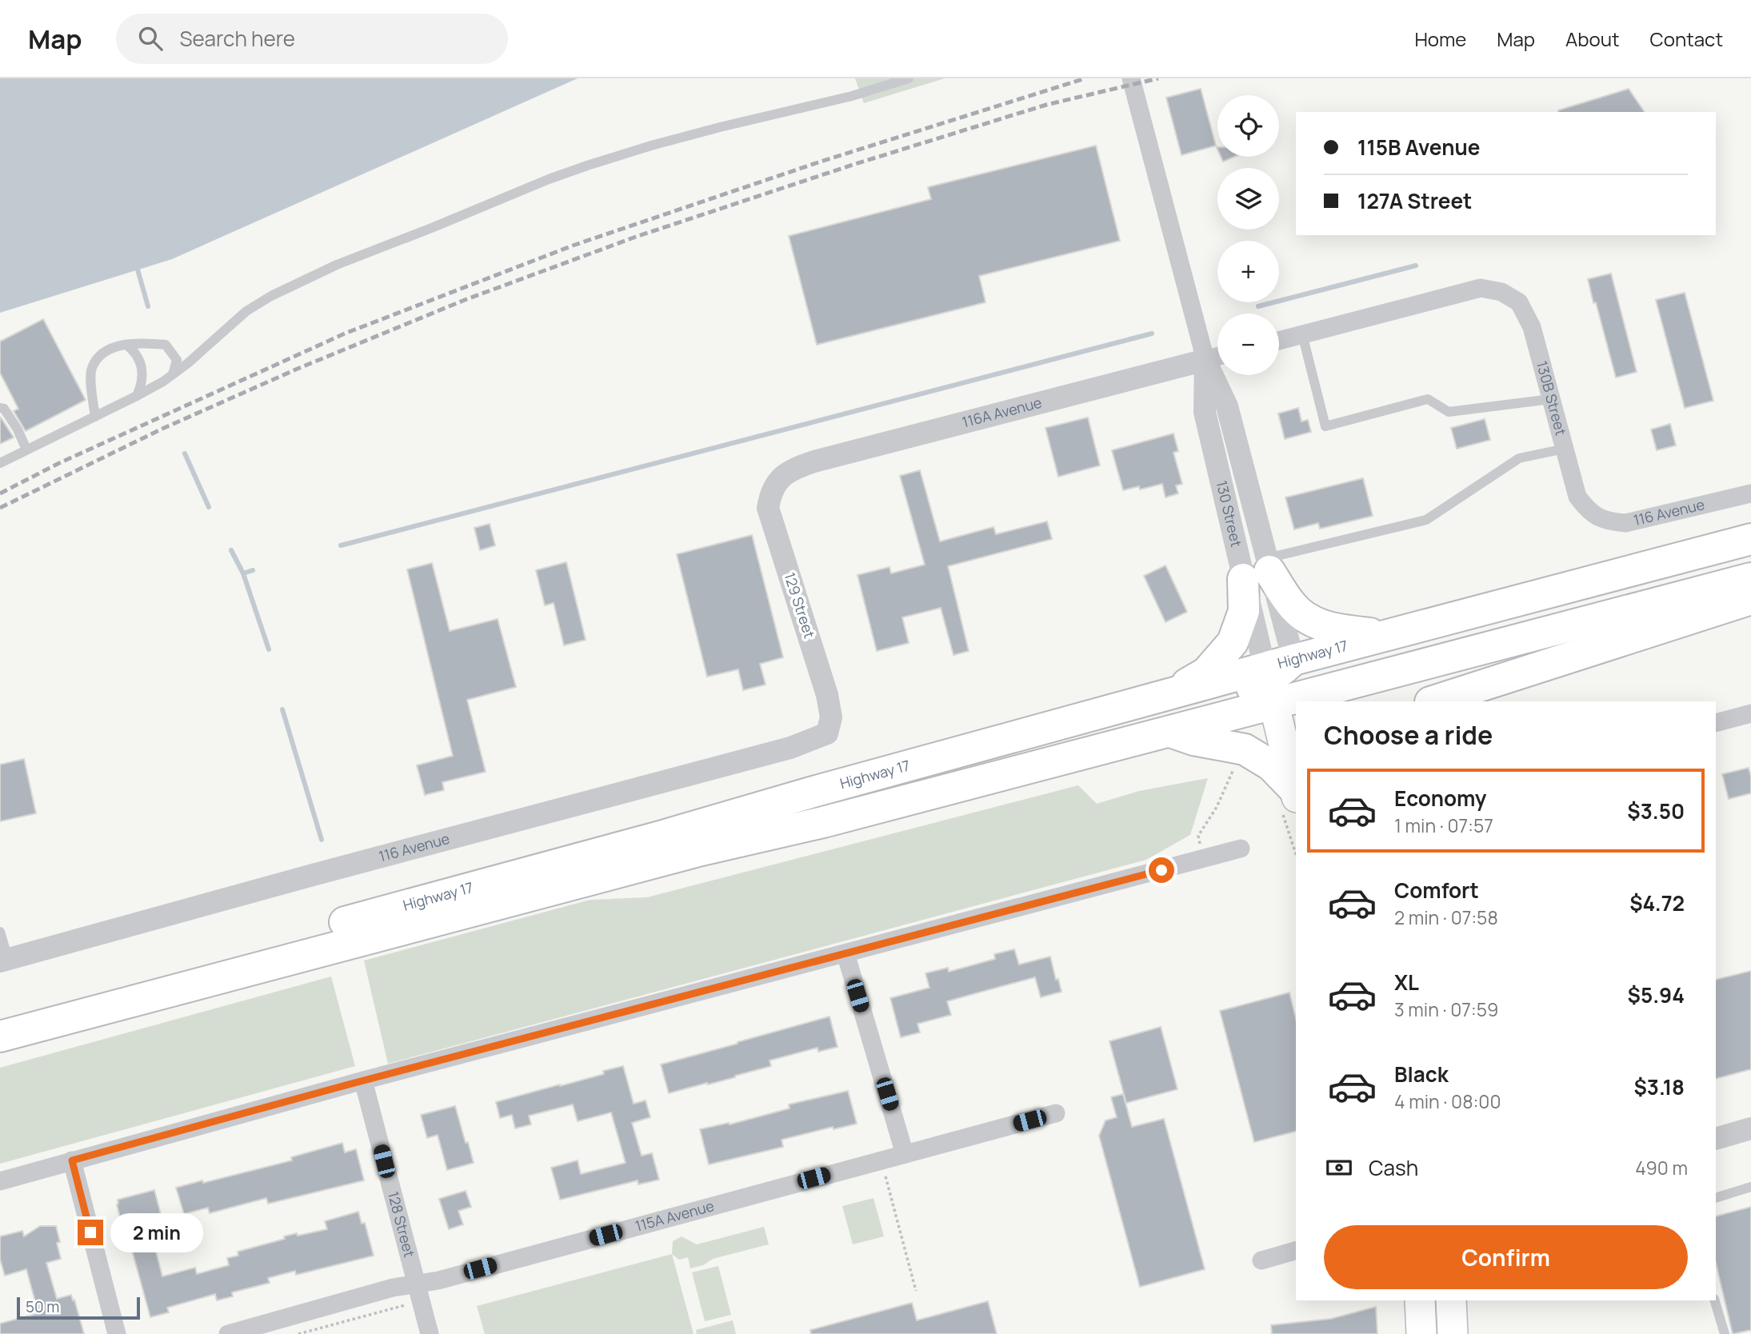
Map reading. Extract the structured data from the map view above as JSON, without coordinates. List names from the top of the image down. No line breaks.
{"streets":{"highway":["Highway 17"],"street":["130B Street","116A Avenue","116 Avenue","130 Street","129 Street","115A Avenue","128 Street"]},"crossings":[["130B Street","116 Avenue"],["116A Avenue","130 Street"],["116A Avenue","129 Street"],["116 Avenue","129 Street"],["130 Street","Highway 17"],["115A Avenue","128 Street"]],"scale_bar":"50 m","page":{"header":"Map","search":"Search here","nav":["Home","Map","About","Contact"],"map_buttons":["+","−"],"banner":["115B Avenue","127A Street"],"heading":"Choose a ride","list":[{"name":"Economy","note":"1 min · 07:57","value":"$3.50"},{"name":"Comfort","note":"2 min · 07:58","value":"$4.72"},{"name":"XL","note":"3 min · 07:59","value":"$5.94"},{"name":"Black","note":"4 min · 08:00","value":"$3.18"}],"pay":["Cash","490 m"],"bubble":"2 min","buttons":"Confirm","scale":"50 m"}}
